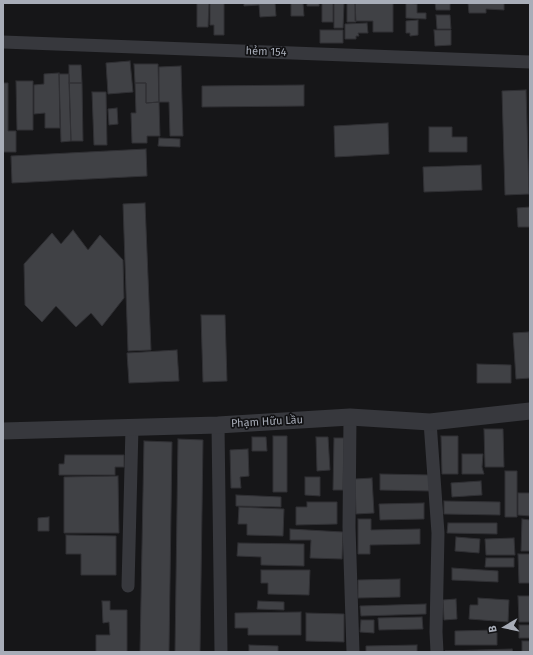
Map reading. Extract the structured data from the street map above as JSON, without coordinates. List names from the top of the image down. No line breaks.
{"streets":{"street":["hẻm 154","Phạm Hữu Lầu"]},"north":"left"}
